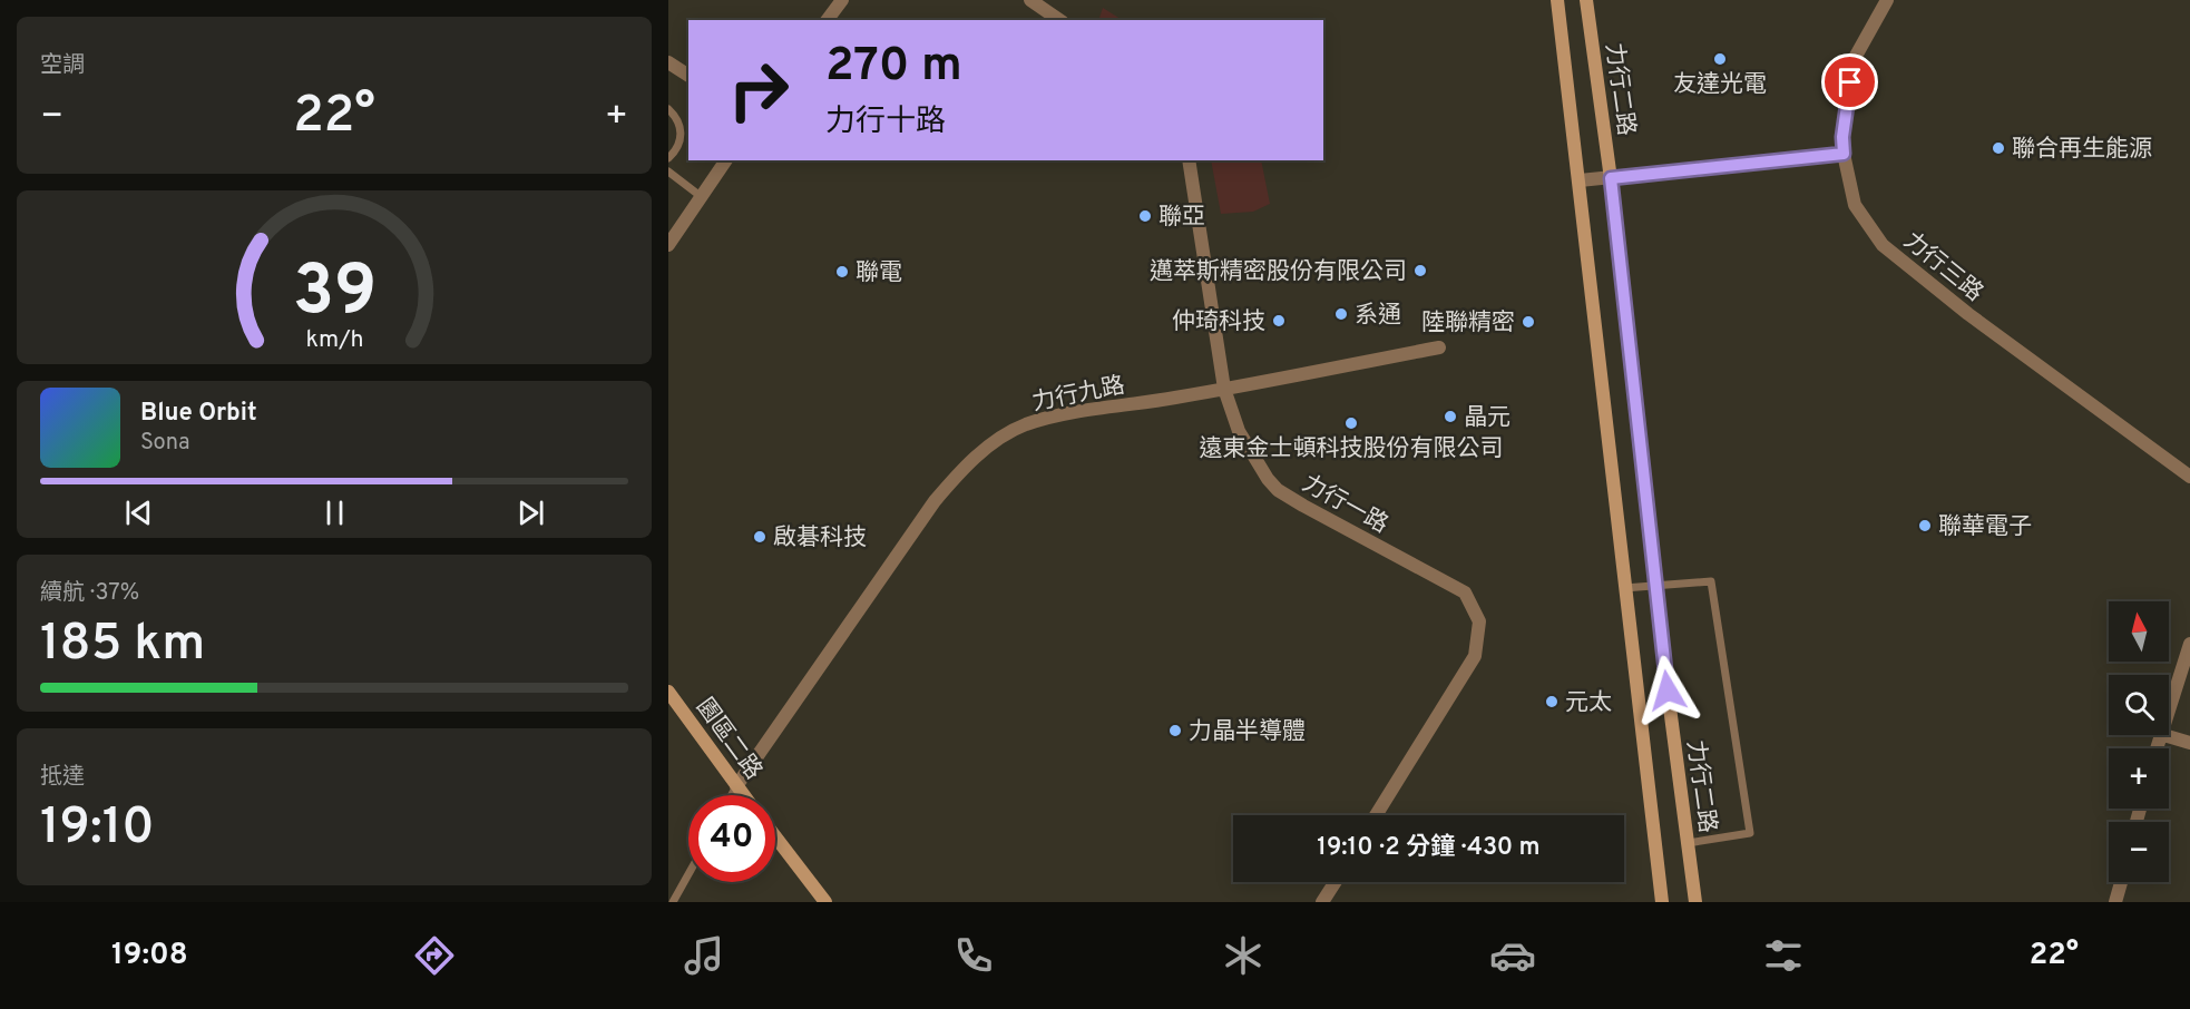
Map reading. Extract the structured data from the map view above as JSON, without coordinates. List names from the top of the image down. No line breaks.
{"streets":{"street":["力行二路","力行三路","力行九路","力行一路","園區二路"]},"crossings":[["力行九路","力行一路"],["力行九路","園區二路"]],"places":["友達光電","聯合再生能源","聯亞","邁萃斯精密股份有限公司","聯電","系通","仲琦科技","陸聯精密","晶元","遠東金士頓科技股份有限公司","聯華電子","啟碁科技","元太","力晶半導體"],"north":"top","page":{"tile":["空調",["續航 · 37%","185 km"],["抵達","19:10"]],"turn":["270 m","力行十路"],"heat":["−","22°","+"],"song":["Blue Orbit","Sona"],"map_buttons":["+","−"],"limit":"40","trip":"19:10 · 2 分鐘 · 430 m","tabs":["19:08","22°"],"gauge":["39","km/h"]}}
